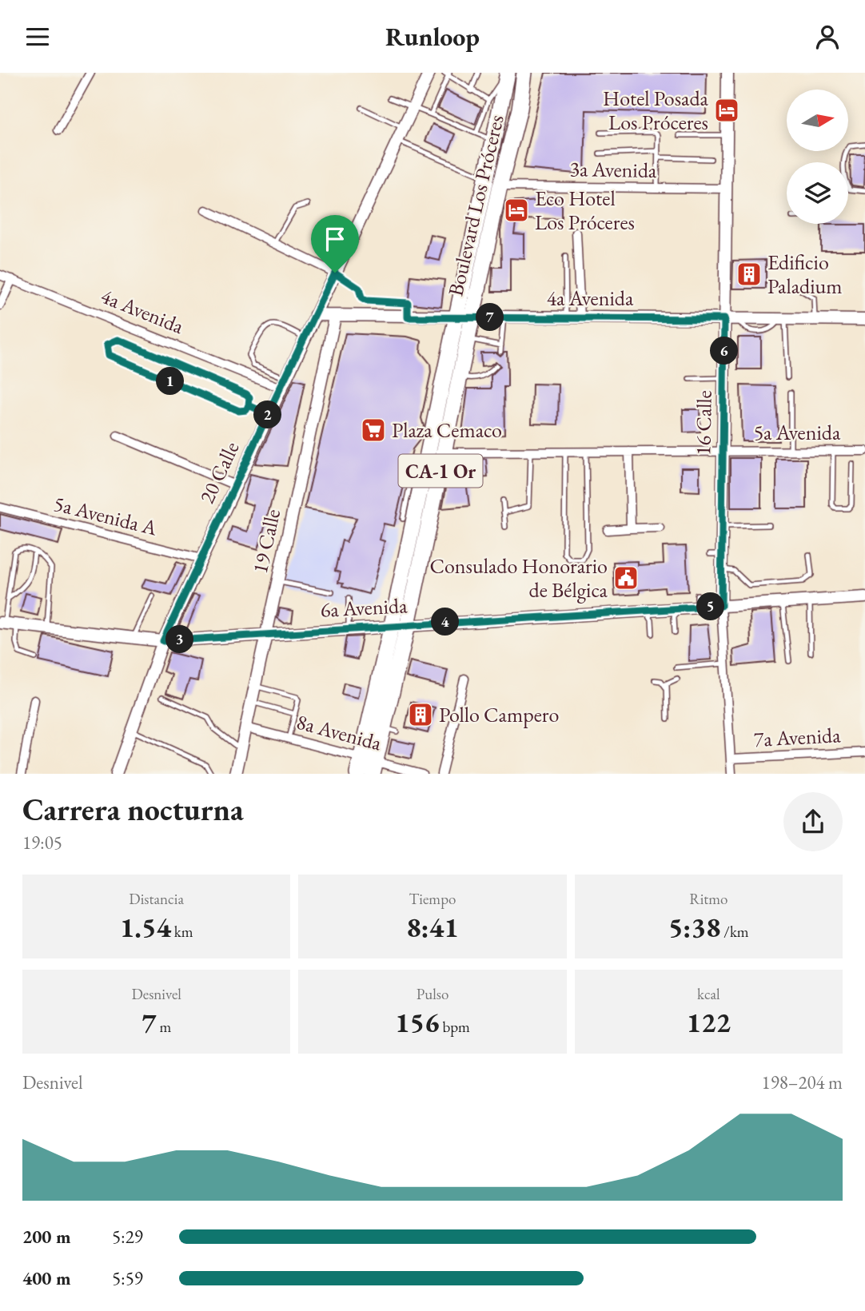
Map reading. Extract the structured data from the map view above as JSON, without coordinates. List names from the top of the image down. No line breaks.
{"streets":{"highway":["Boulevard Los Próceres","CA-1 Or"],"street":["3a Avenida","4a Avenida","16 Calle","5a Avenida","20 Calle","5a Avenida A","19 Calle","6a Avenida","8a Avenida","7a Avenida"]},"crossings":[["3a Avenida","Boulevard Los Próceres"],["3a Avenida","16 Calle"],["Boulevard Los Próceres","4a Avenida"],["Boulevard Los Próceres","5a Avenida"],["Boulevard Los Próceres","6a Avenida"],["Boulevard Los Próceres","8a Avenida"],["4a Avenida","16 Calle"],["4a Avenida","20 Calle"],["4a Avenida","19 Calle"],["16 Calle","5a Avenida"],["16 Calle","6a Avenida"],["16 Calle","7a Avenida"],["20 Calle","5a Avenida A"],["20 Calle","6a Avenida"],["19 Calle","6a Avenida"],["19 Calle","8a Avenida"]],"places":{"hotel":["Hotel Posada Los Próceres","Eco Hotel Los Próceres"],"building":["Edificio Paladium","Pollo Campero"],"supermarket":["Plaza Cemaco"],"public building":["Consulado Honorario de Bélgica"]},"north":"right","page":{"header":"Runloop","pins":["7","6","1","2","5","4","3"],"heading":["Carrera nocturna","19:05"],"stats":[["Distancia","1.54 km"],["Tiempo","8:41"],["Ritmo","5:38 /km"],["Desnivel","7 m"],["Pulso","156 bpm"],["kcal","122"]],"chart":["Desnivel","198–204 m"],"list":[{"name":"200 m","note":"5:29"},{"name":"400 m","note":"5:59"}]}}
